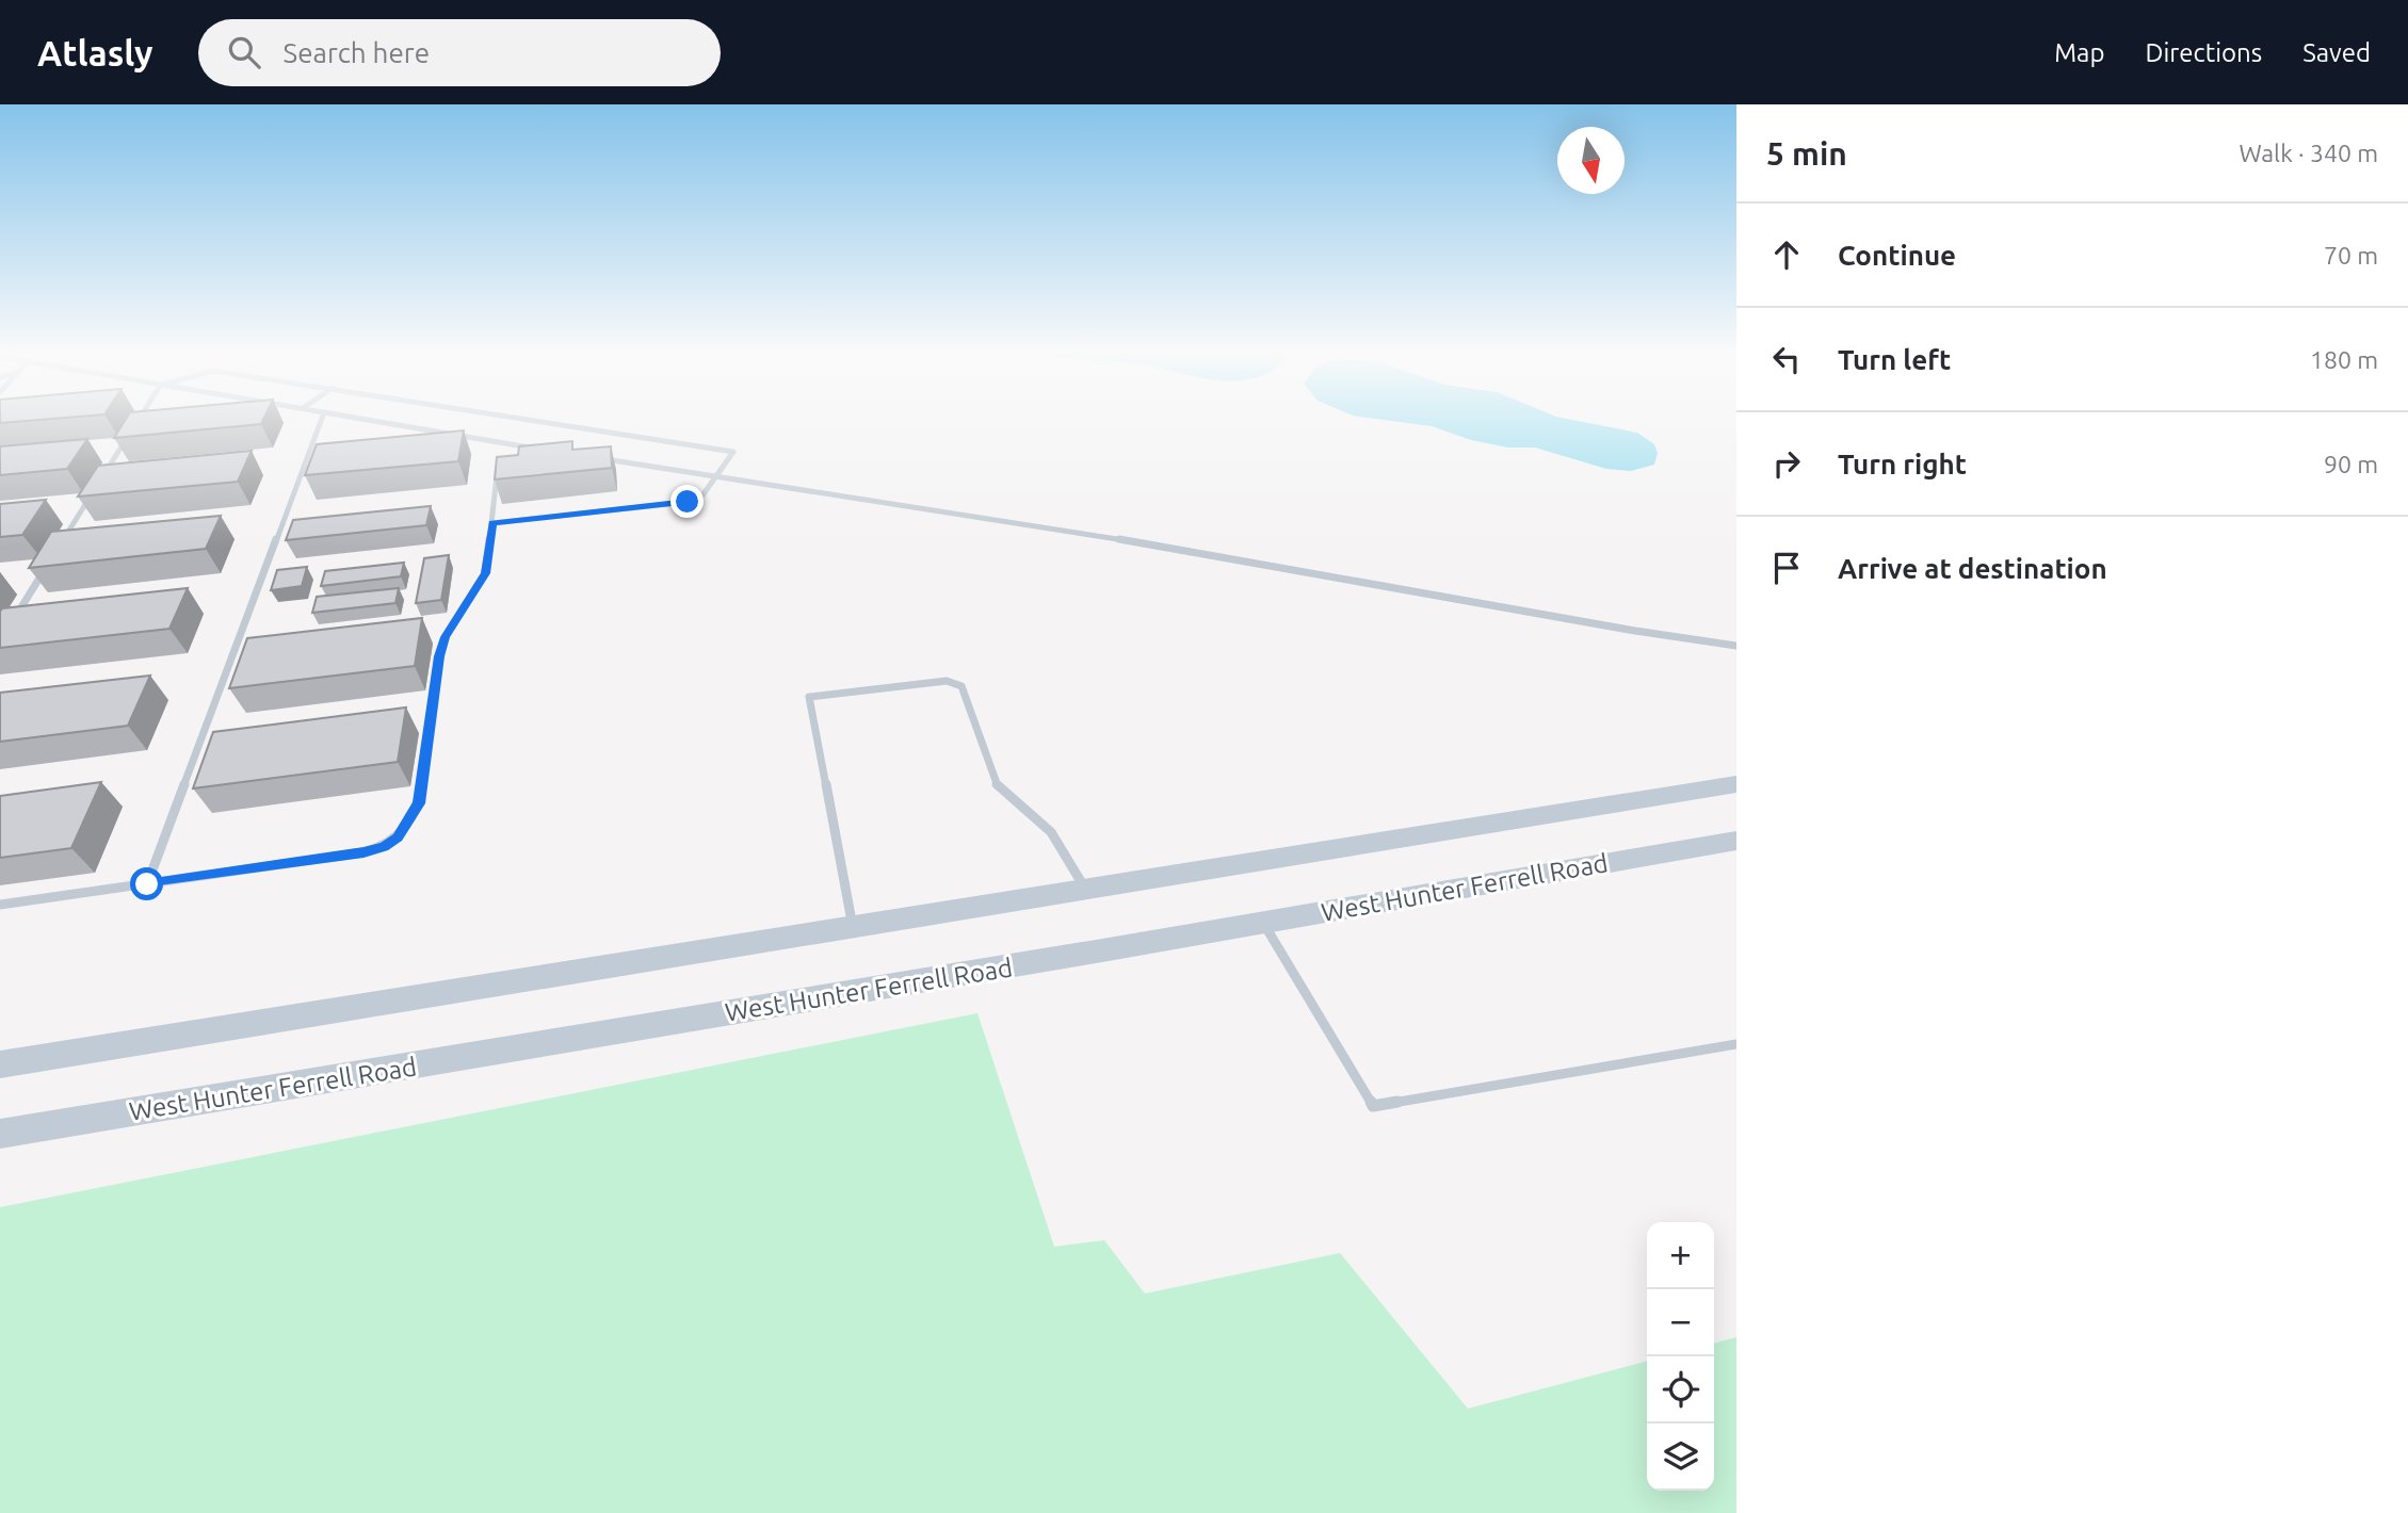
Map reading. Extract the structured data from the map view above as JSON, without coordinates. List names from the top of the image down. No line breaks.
{"streets":{"main road":["West Hunter Ferrell Road"]},"north":"bottom","page":{"header":"Atlasly","search":"Search here","nav":["Map","Directions","Saved"],"heading":["5 min","Walk · 340 m"],"list":[["Continue","70 m"],["Turn left","180 m"],["Turn right","90 m"],"Arrive at destination"],"map_buttons":["+","−"]}}
